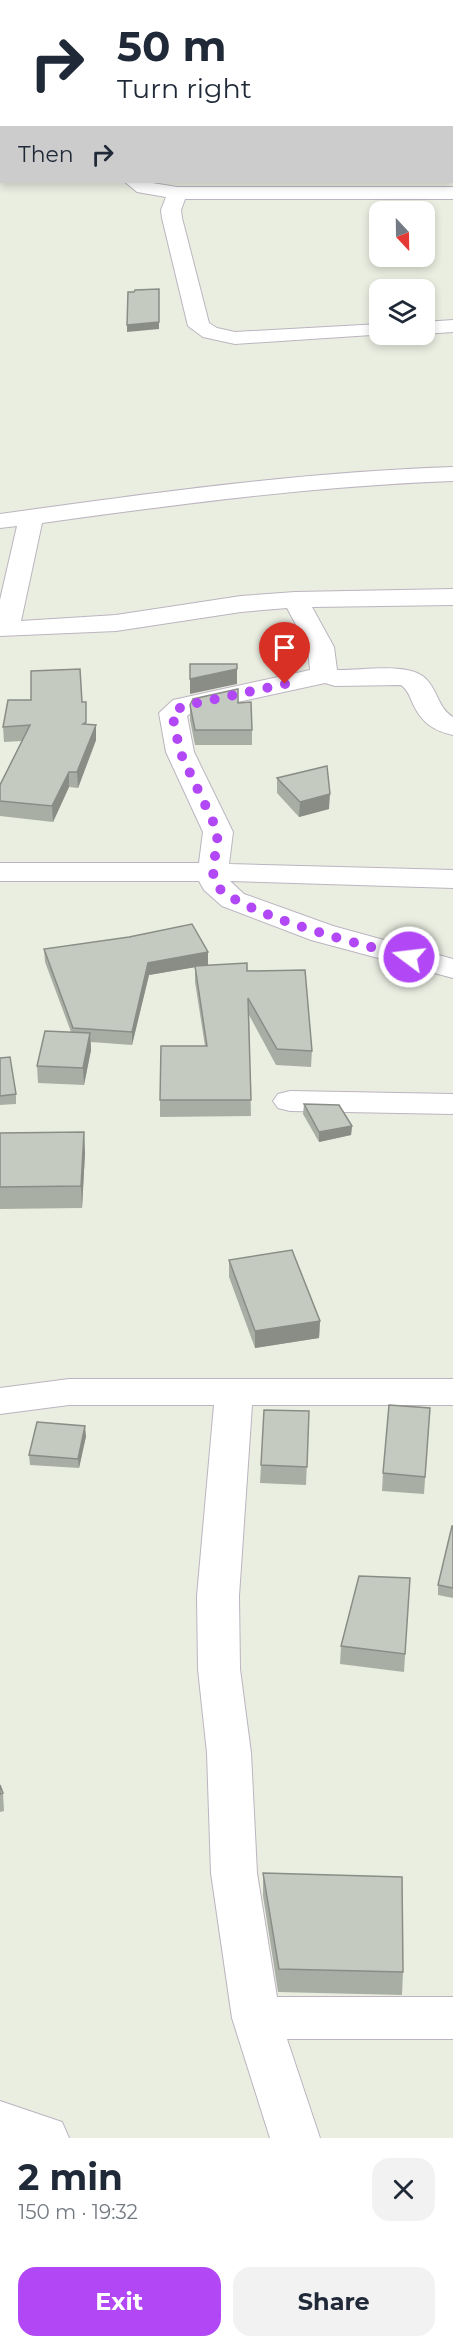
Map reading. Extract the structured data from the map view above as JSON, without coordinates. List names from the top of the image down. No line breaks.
{"north":"bottom","page":{"turn":["50 m","Turn right"],"then":"Then","heading":["2 min","150 m · 19:32"],"buttons":["Exit","Share"]}}
